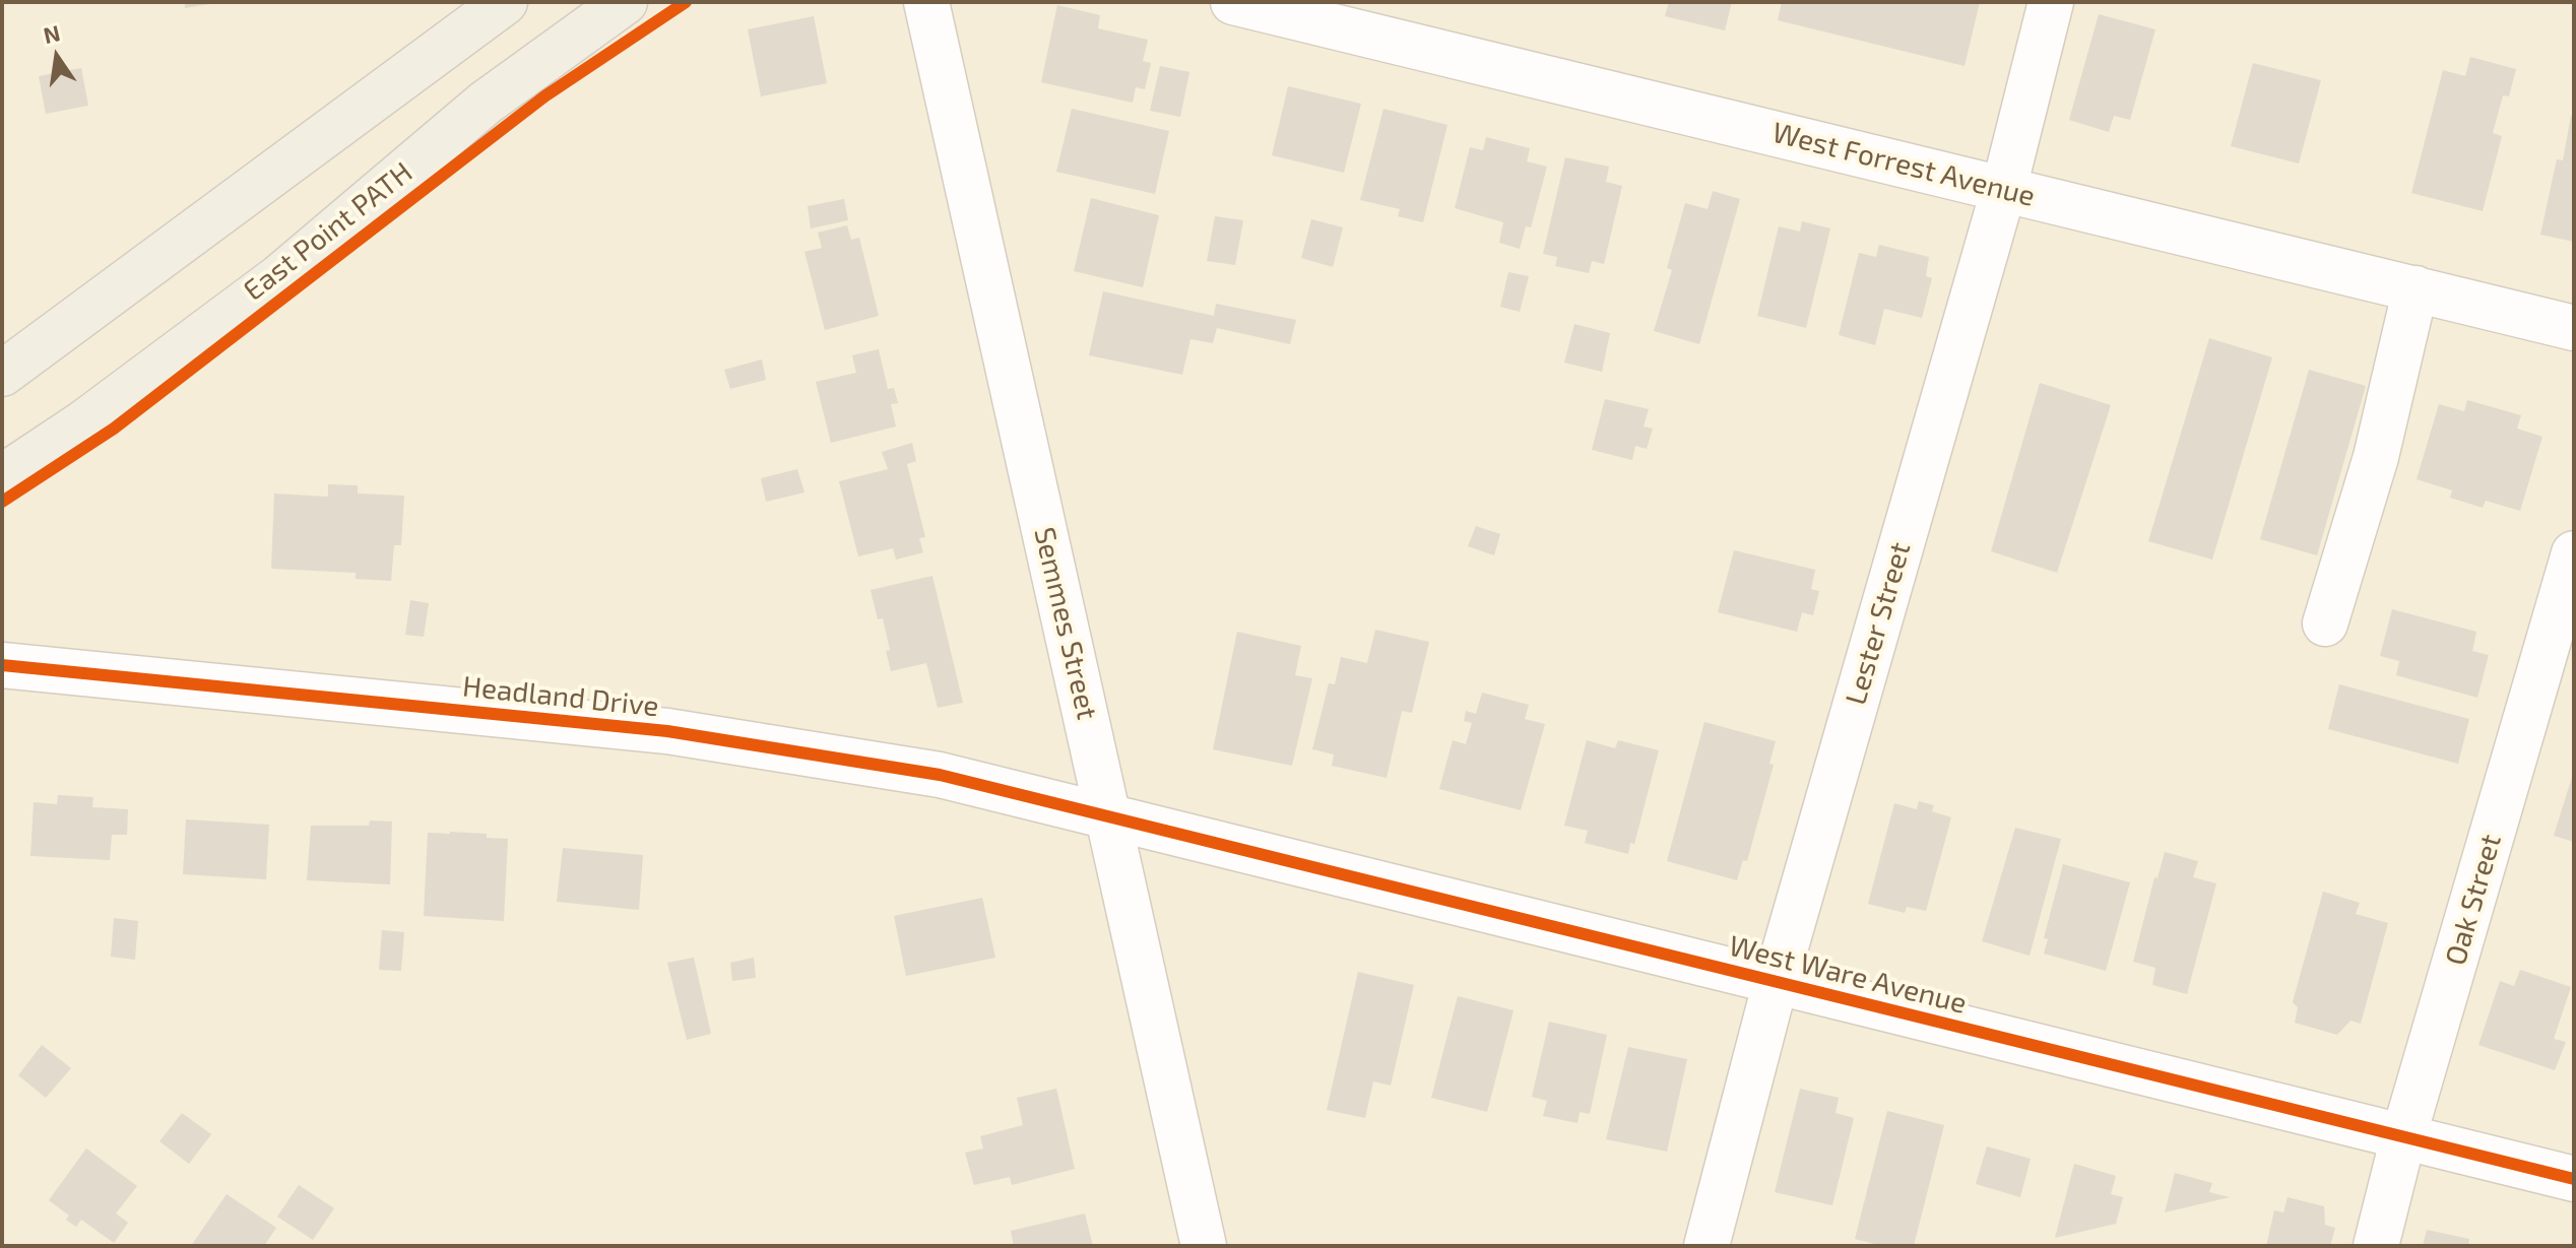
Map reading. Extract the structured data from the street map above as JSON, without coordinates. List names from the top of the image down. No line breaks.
{"streets":{"street":["West Forrest Avenue","Semmes Street","Lester Street","Headland Drive","Oak Street","West Ware Avenue"],"cycle path":["East Point PATH"]},"crossings":[["West Forrest Avenue","Lester Street"],["Semmes Street","Headland Drive"],["Semmes Street","West Ware Avenue"],["Lester Street","West Ware Avenue"],["Headland Drive","West Ware Avenue"],["Oak Street","West Ware Avenue"]],"north":"top"}
